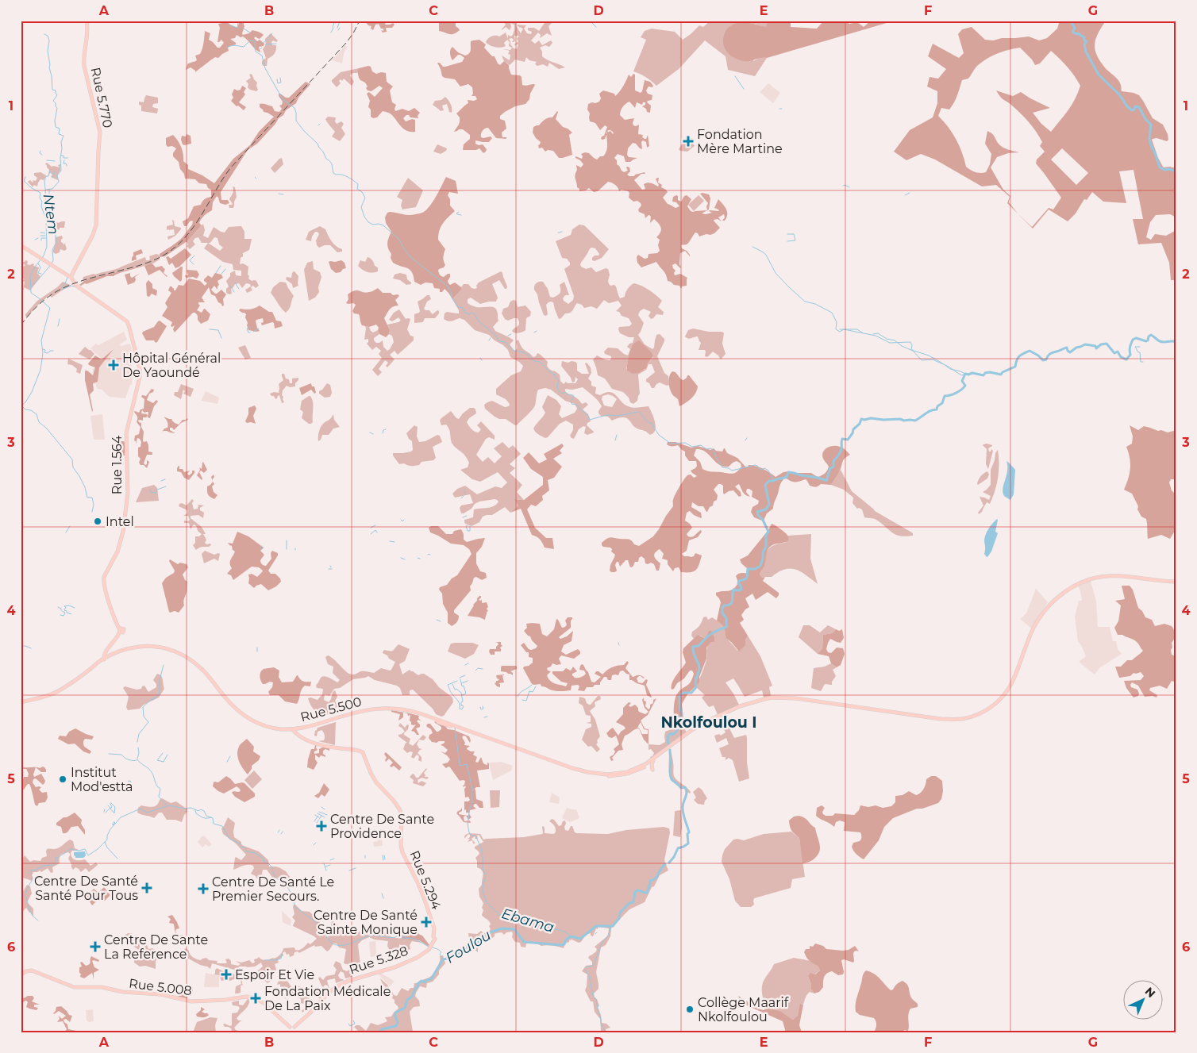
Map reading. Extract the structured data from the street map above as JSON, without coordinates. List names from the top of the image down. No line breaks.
{"streets":{"main road":["Rue 5.770","Rue 1.564","Rue 5.500","Rue 5.294","Rue 5.328","Rue 5.008"]},"crossings":[["Rue 5.770","Rue 1.564"],["Rue 1.564","Rue 5.500"],["Rue 5.500","Rue 5.294"],["Rue 5.294","Rue 5.328"],["Rue 5.328","Rue 5.008"]],"districts":["Nkolfoulou I"],"water":["Ntem","Ebama","Foulou"],"places":{"health":["Fondation Mère Martine","Hôpital Général De Yaoundé","Centre De Sante Providence","Centre De Santé Santé Pour Tous","Centre De Santé Le Premier Secours.","Centre De Santé Sainte Monique","Centre De Sante La Reference","Espoir Et Vie","Fondation Médicale De La Paix"],"other":["Intel","Institut Mod'estta","Collège Maarif Nkolfoulou"]},"north":"top right","grid":{"columns":["A","B","C","D","E","F","G"],"rows":["1","2","3","4","5","6"]}}
